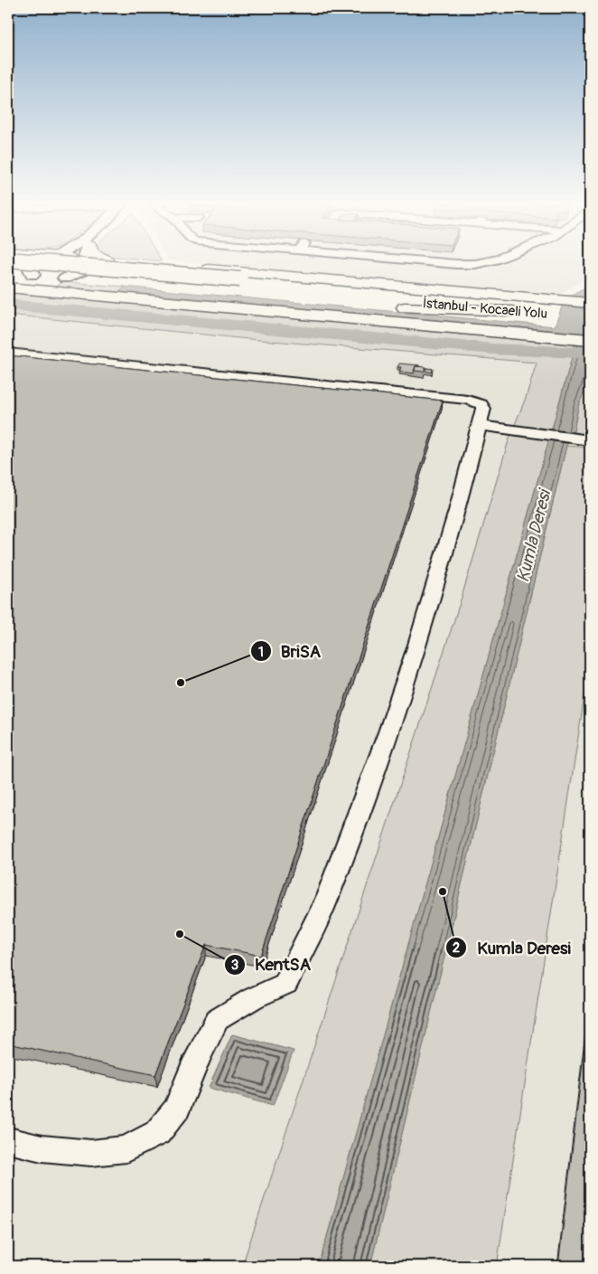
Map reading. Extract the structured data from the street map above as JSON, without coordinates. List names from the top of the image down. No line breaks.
{"streets":{"highway":["İstanbul - Kocaeli Yolu"]},"water":["Kumla Deresi"],"places":["BriSA","Kumla Deresi","KentSA"]}
